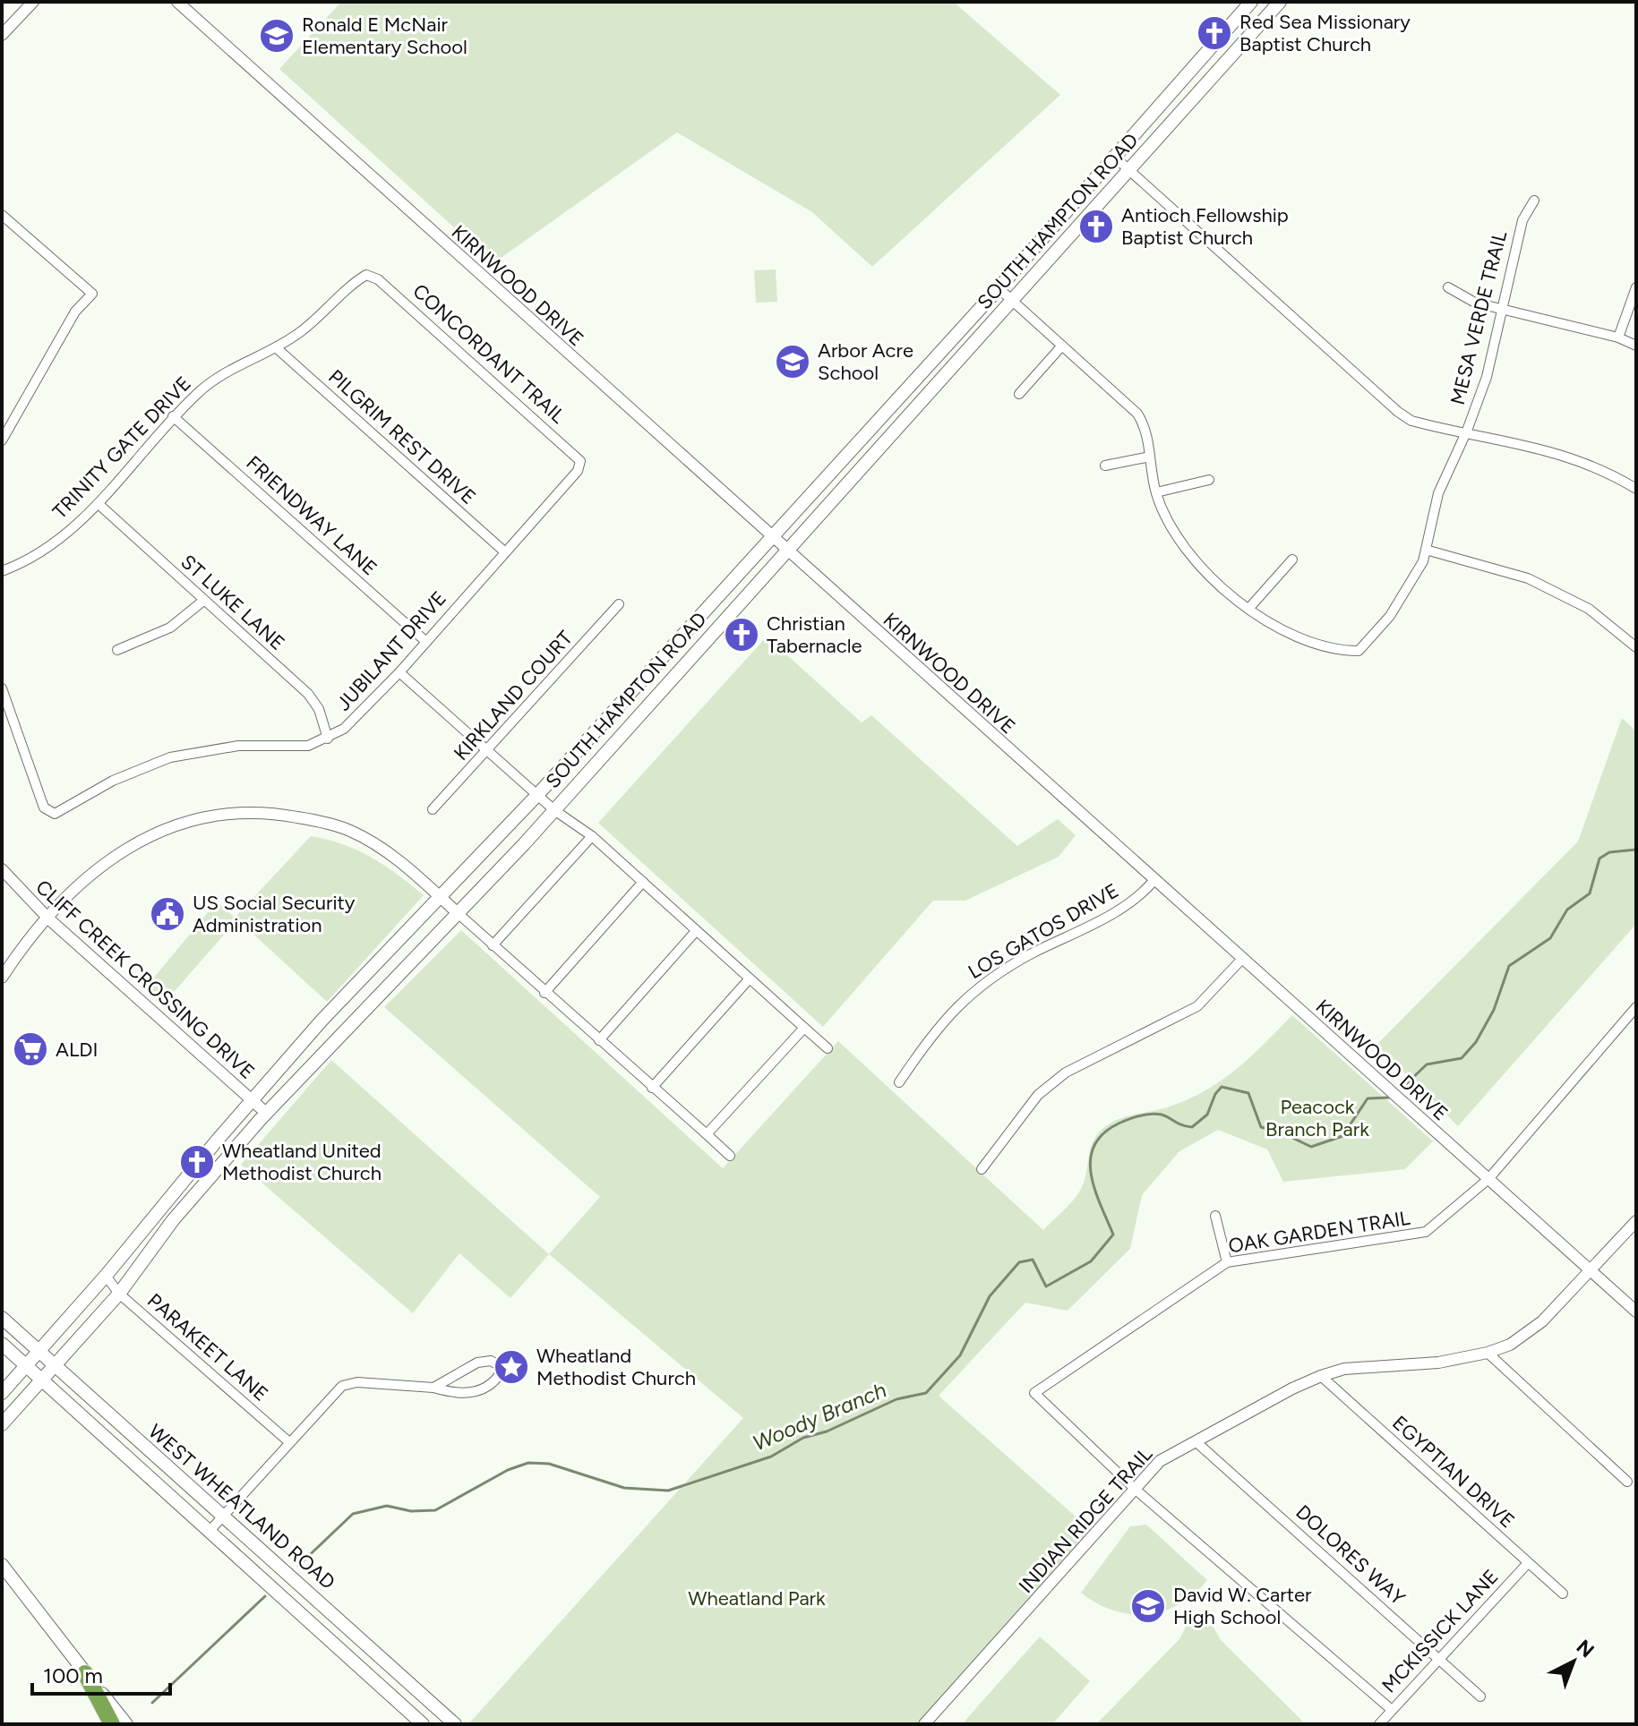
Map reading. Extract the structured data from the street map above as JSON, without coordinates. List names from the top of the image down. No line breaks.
{"streets":{"main road":["SOUTH HAMPTON ROAD","WEST WHEATLAND ROAD"],"street":["KIRNWOOD DRIVE","MESA VERDE TRAIL","CONCORDANT TRAIL","PILGRIM REST DRIVE","TRINITY GATE DRIVE","FRIENDWAY LANE","ST LUKE LANE","JUBILANT DRIVE","KIRKLAND COURT","LOS GATOS DRIVE","CLIFF CREEK CROSSING DRIVE","OAK GARDEN TRAIL","PARAKEET LANE","EGYPTIAN DRIVE","INDIAN RIDGE TRAIL","DOLORES WAY","MCKISSICK LANE"]},"crossings":[["SOUTH HAMPTON ROAD","KIRNWOOD DRIVE"],["SOUTH HAMPTON ROAD","CLIFF CREEK CROSSING DRIVE"],["SOUTH HAMPTON ROAD","PARAKEET LANE"],["SOUTH HAMPTON ROAD","WEST WHEATLAND ROAD"],["KIRNWOOD DRIVE","LOS GATOS DRIVE"],["KIRNWOOD DRIVE","OAK GARDEN TRAIL"],["KIRNWOOD DRIVE","INDIAN RIDGE TRAIL"],["CONCORDANT TRAIL","TRINITY GATE DRIVE"],["CONCORDANT TRAIL","JUBILANT DRIVE"],["PILGRIM REST DRIVE","TRINITY GATE DRIVE"],["PILGRIM REST DRIVE","JUBILANT DRIVE"],["TRINITY GATE DRIVE","FRIENDWAY LANE"],["TRINITY GATE DRIVE","ST LUKE LANE"],["FRIENDWAY LANE","JUBILANT DRIVE"],["ST LUKE LANE","JUBILANT DRIVE"],["OAK GARDEN TRAIL","INDIAN RIDGE TRAIL"],["EGYPTIAN DRIVE","INDIAN RIDGE TRAIL"],["EGYPTIAN DRIVE","MCKISSICK LANE"],["INDIAN RIDGE TRAIL","DOLORES WAY"],["DOLORES WAY","MCKISSICK LANE"]],"water":["Woody Branch"],"parks":["Peacock Branch Park","Wheatland Park"],"places":{"church":["Red Sea Missionary Baptist Church","Antioch Fellowship Baptist Church","Christian Tabernacle","Wheatland United Methodist Church"],"school or university":["Ronald E McNair Elementary School","Arbor Acre School","David W. Carter High School"],"public building":["US Social Security Administration"],"supermarket":["ALDI"],"place":["Wheatland Methodist Church"]},"scale_bar":"100 m","north":"top right"}
